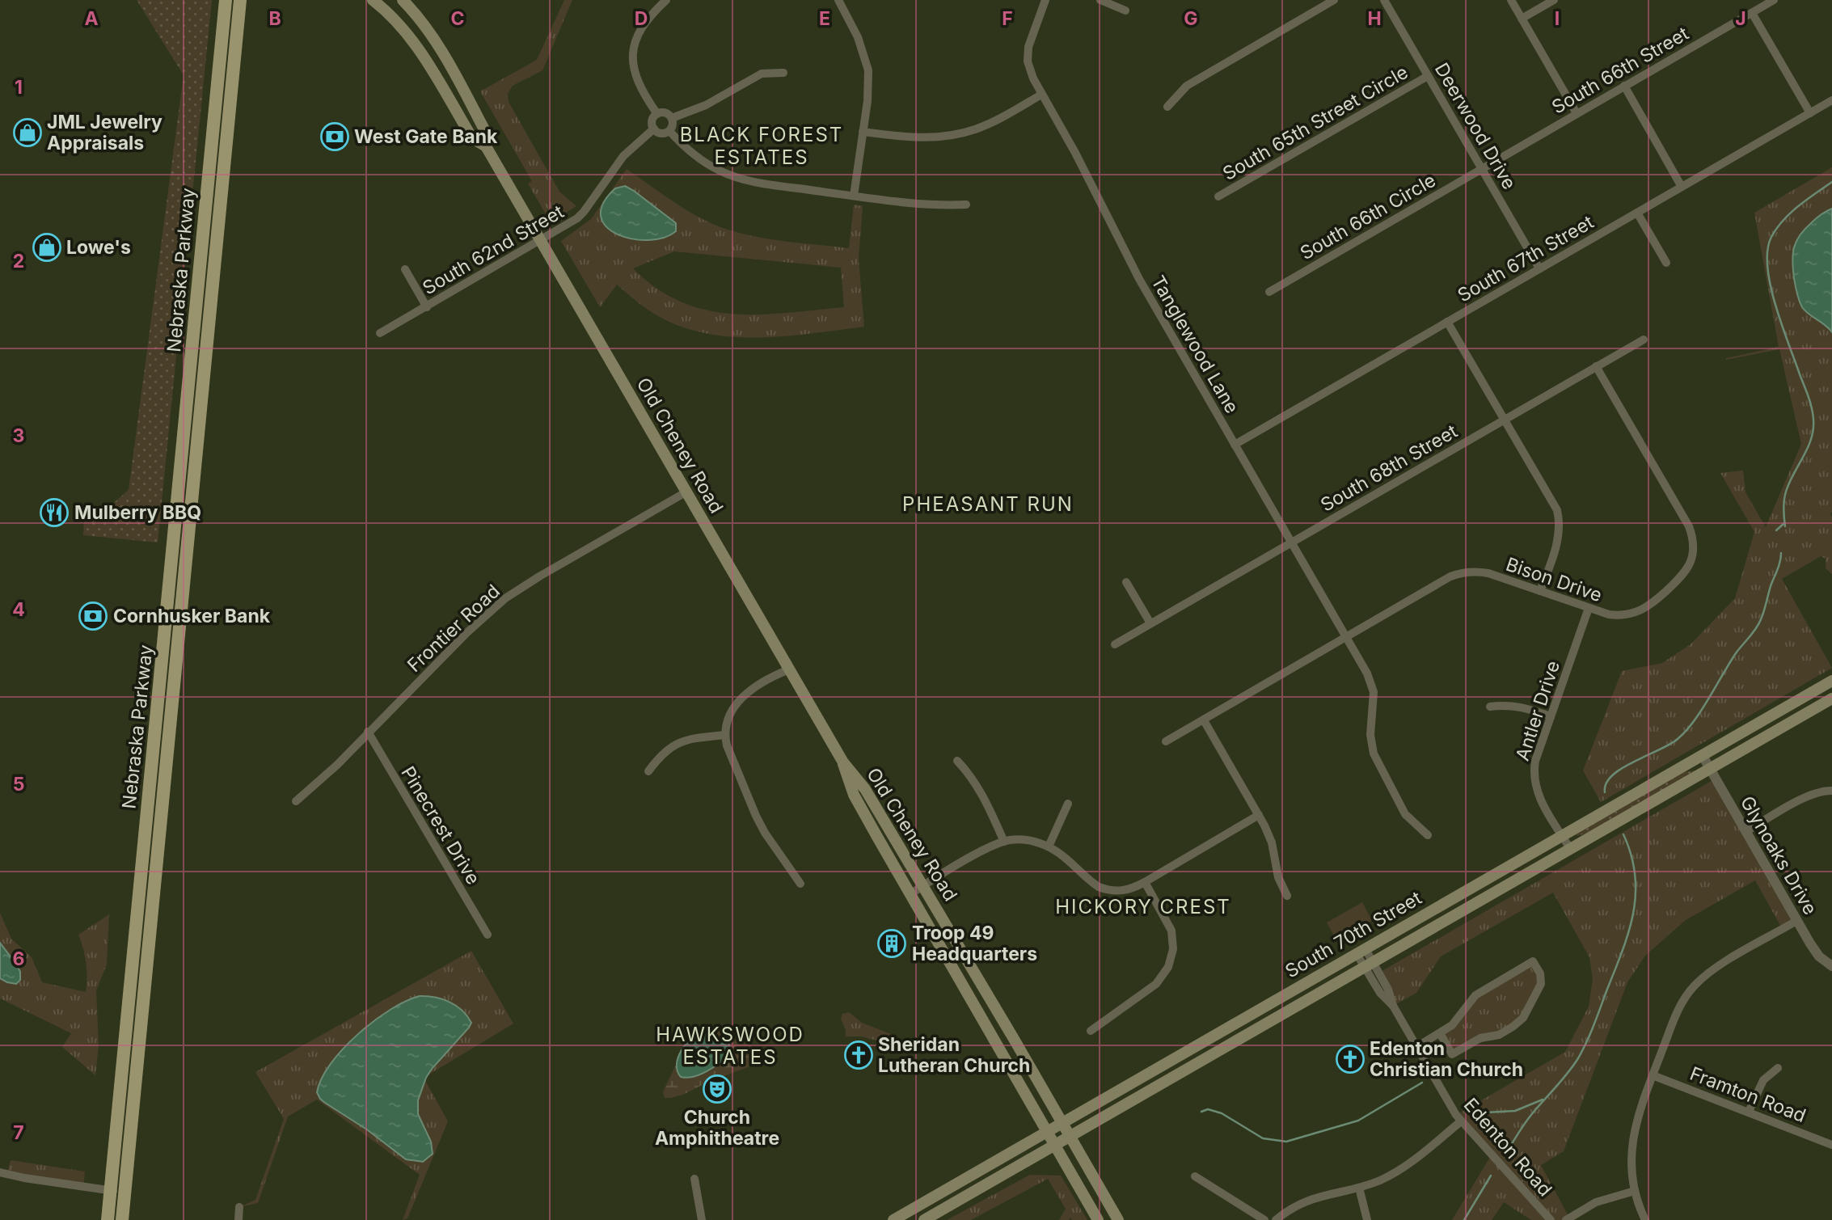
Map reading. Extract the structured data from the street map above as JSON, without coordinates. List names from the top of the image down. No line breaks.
{"streets":{"main road":["Nebraska Parkway","Old Cheney Road","South 70th Street"],"street":["South 66th Street","South 65th Street Circle","Deerwood Drive","South 66th Circle","South 62nd Street","South 67th Street","Tanglewood Lane","South 68th Street","Bison Drive","Frontier Road","Antler Drive","Pinecrest Drive","Glynoaks Drive","Framton Road","Edenton Road"]},"crossings":[["South 66th Street","Deerwood Drive"],["South 66th Street","South 66th Circle"],["South 65th Street Circle","Deerwood Drive"],["Deerwood Drive","South 66th Circle"],["Deerwood Drive","South 67th Street"],["South 62nd Street","Old Cheney Road"],["South 67th Street","Tanglewood Lane"],["Tanglewood Lane","South 68th Street"],["Tanglewood Lane","Bison Drive"],["Old Cheney Road","Frontier Road"],["Old Cheney Road","South 70th Street"],["South 68th Street","Bison Drive"],["Bison Drive","Antler Drive"],["Frontier Road","Pinecrest Drive"],["Antler Drive","South 70th Street"],["Glynoaks Drive","South 70th Street"],["South 70th Street","Edenton Road"]],"districts":["BLACK FOREST ESTATES","PHEASANT RUN","HICKORY CREST","HAWKSWOOD ESTATES"],"places":{"shop":["JML Jewelry Appraisals","Lowe's"],"bank":["West Gate Bank","Cornhusker Bank"],"restaurant":["Mulberry BBQ"],"building":["Troop 49 Headquarters"],"church":["Sheridan Lutheran Church","Edenton Christian Church"],"theatre":["Church Amphitheatre"]},"grid":{"columns":["A","B","C","D","E","F","G","H","I","J"],"rows":["1","2","3","4","5","6","7"]}}
